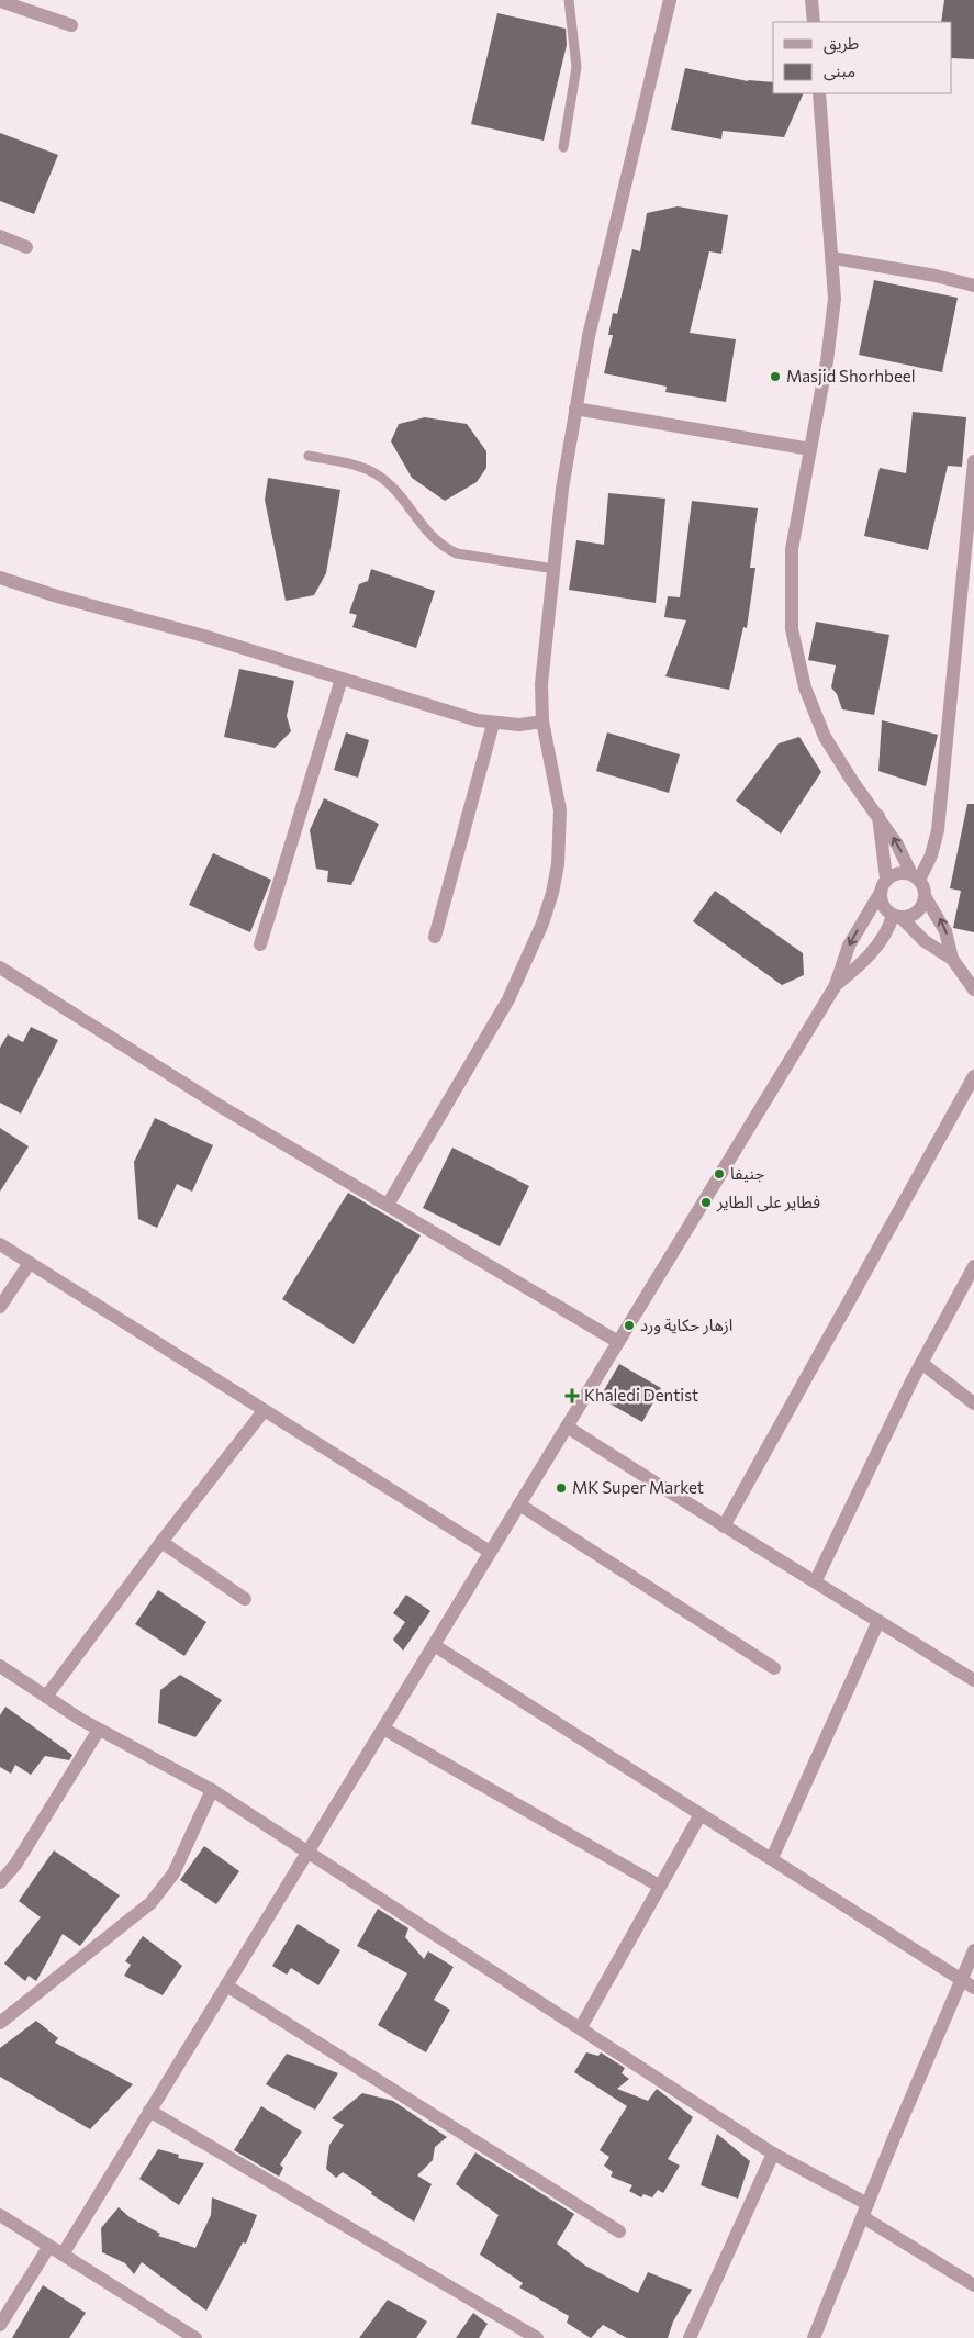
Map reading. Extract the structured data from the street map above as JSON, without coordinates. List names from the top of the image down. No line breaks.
{"places":{"other":["Masjid Shorhbeel","جنيفا","فطاير على الطاير","ازهار حكاية ورد","MK Super Market"],"health":["Khaledi Dentist"]},"legend":["طريق","مبنى"]}
